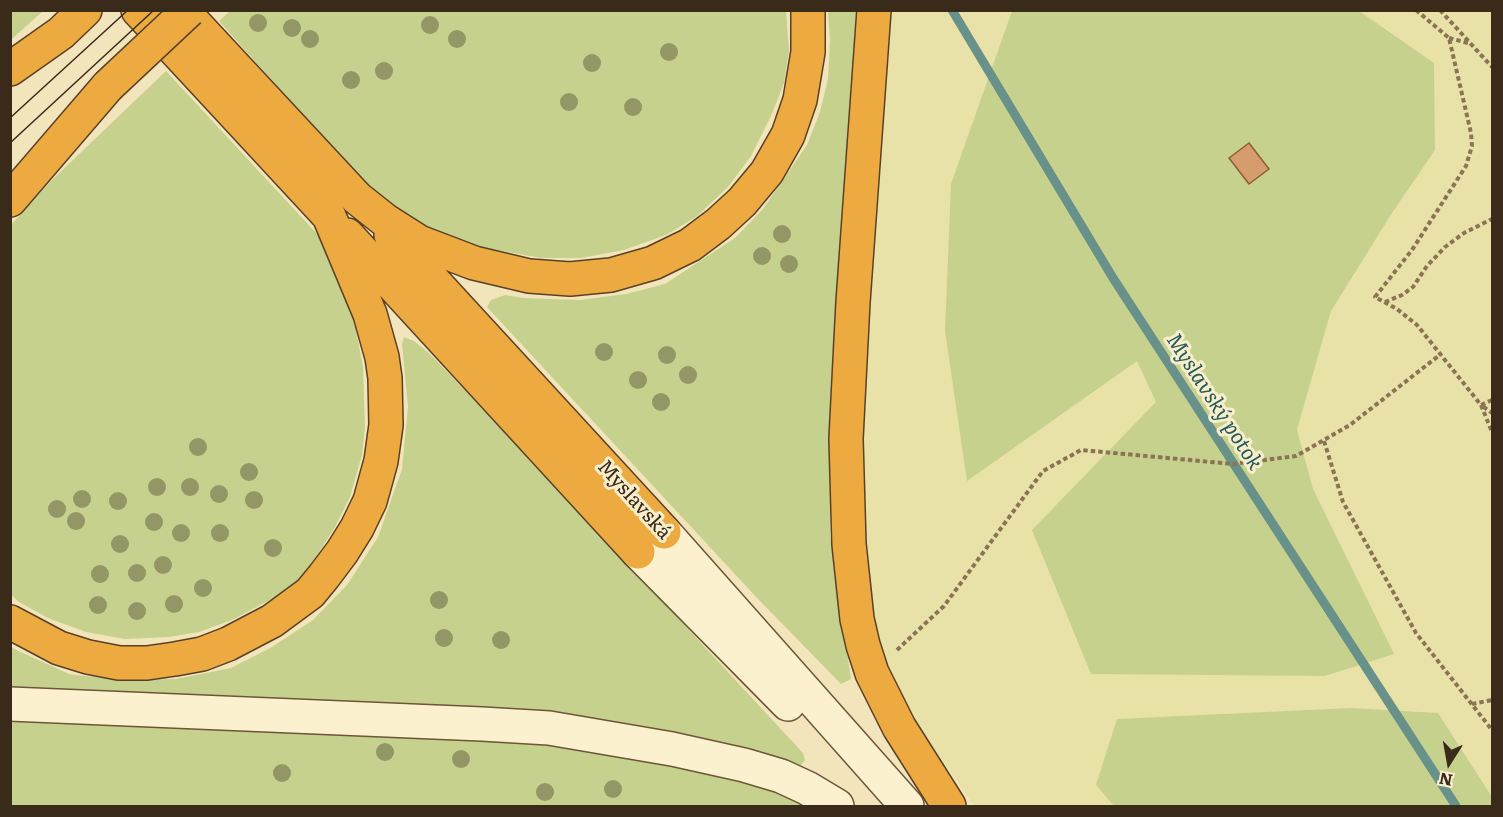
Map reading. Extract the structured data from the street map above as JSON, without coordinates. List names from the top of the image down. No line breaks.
{"streets":{"highway":["Myslavská"]},"water":["Myslavský potok"],"north":"bottom"}
